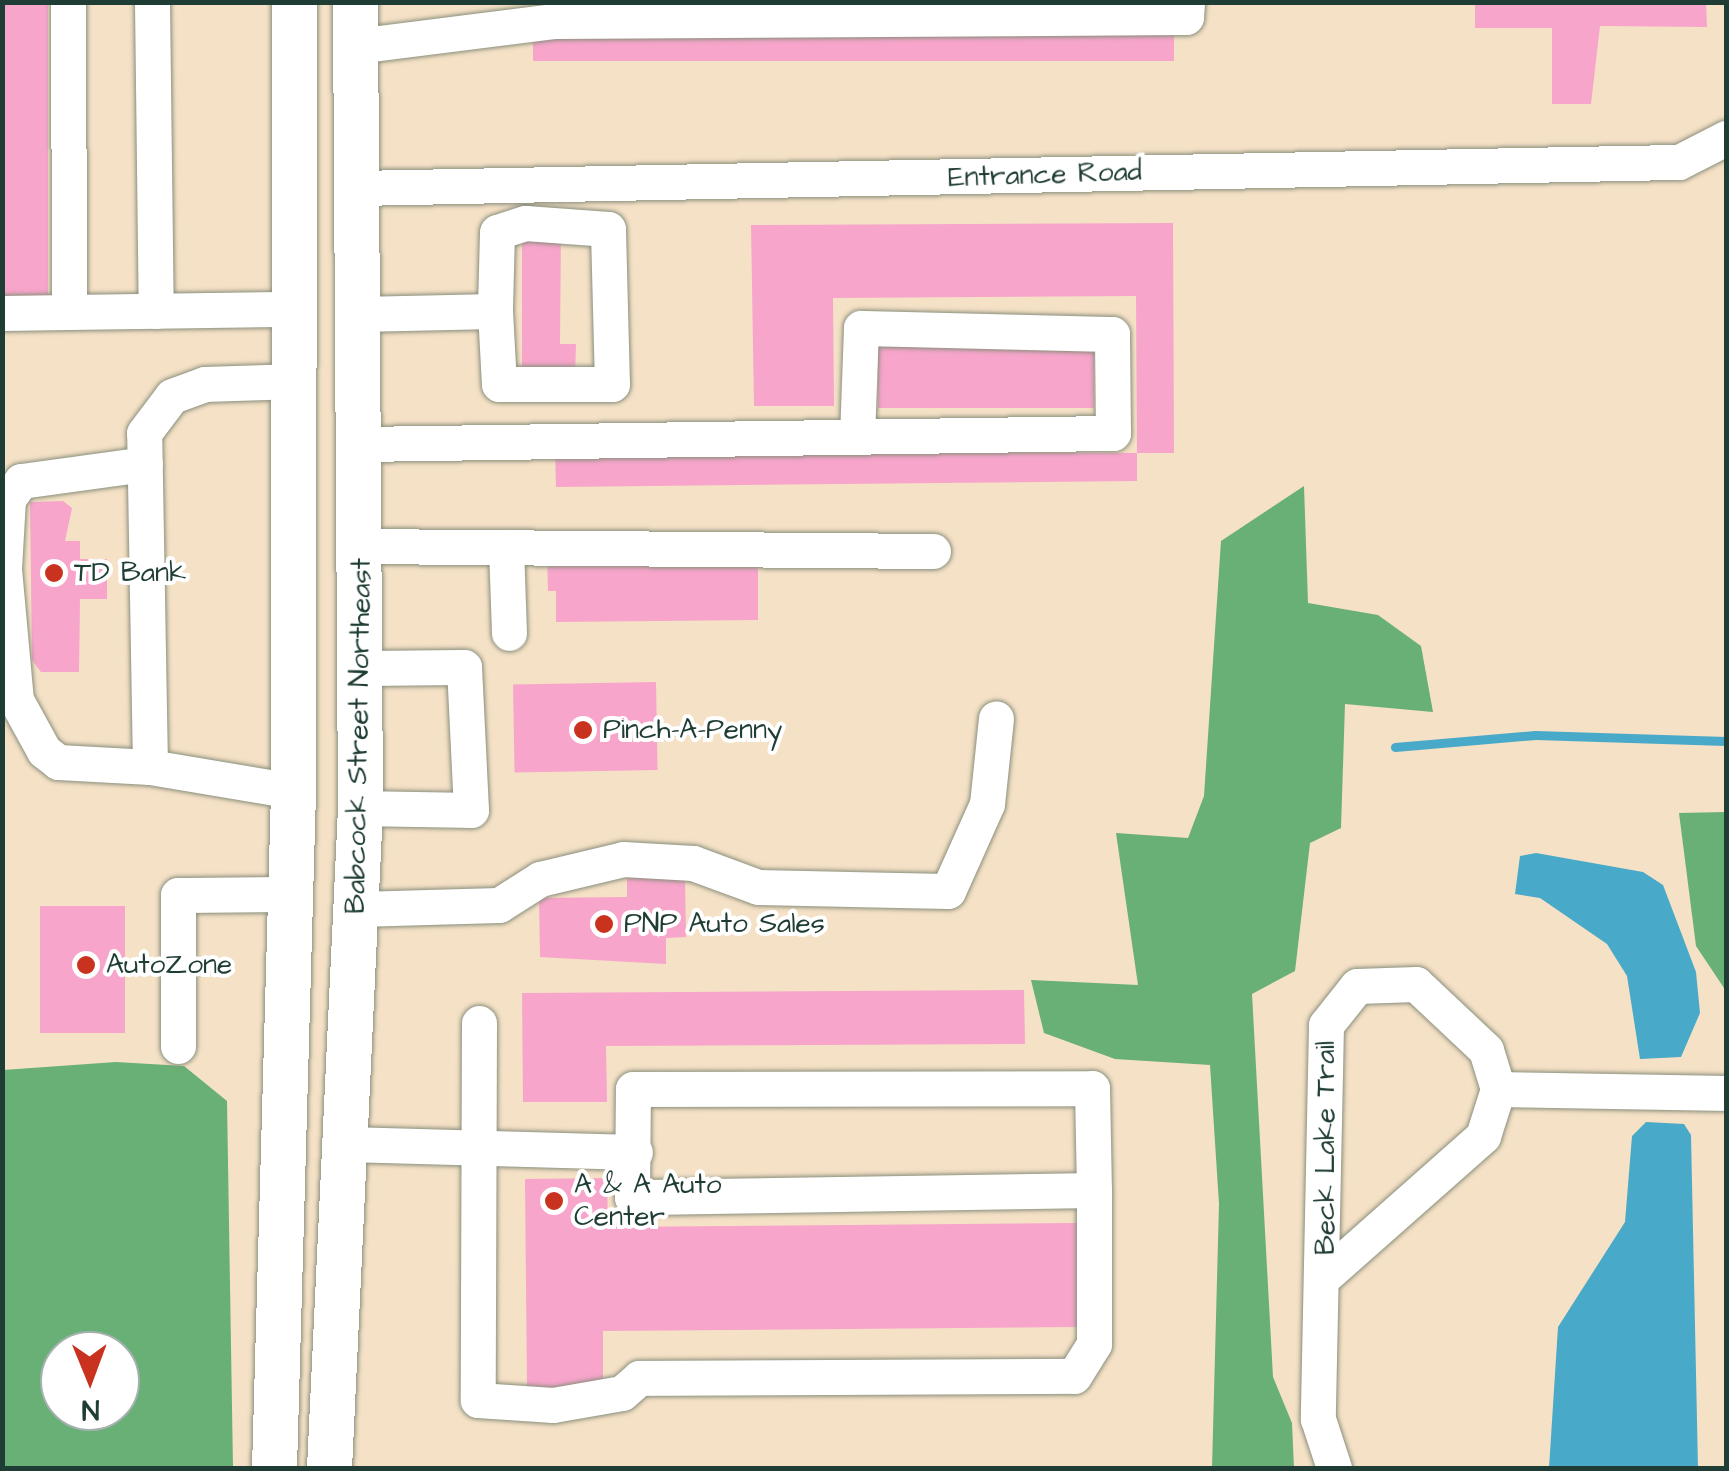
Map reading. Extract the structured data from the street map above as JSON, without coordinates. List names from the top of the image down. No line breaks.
{"streets":{"main road":["Babcock Street Northeast"],"street":["Entrance Road","Beck Lake Trail"]},"crossings":[["Entrance Road","Babcock Street Northeast"]],"places":["TD Bank","Pinch-A-Penny","PNP Auto Sales","AutoZone","A & A Auto Center"],"north":"bottom"}
